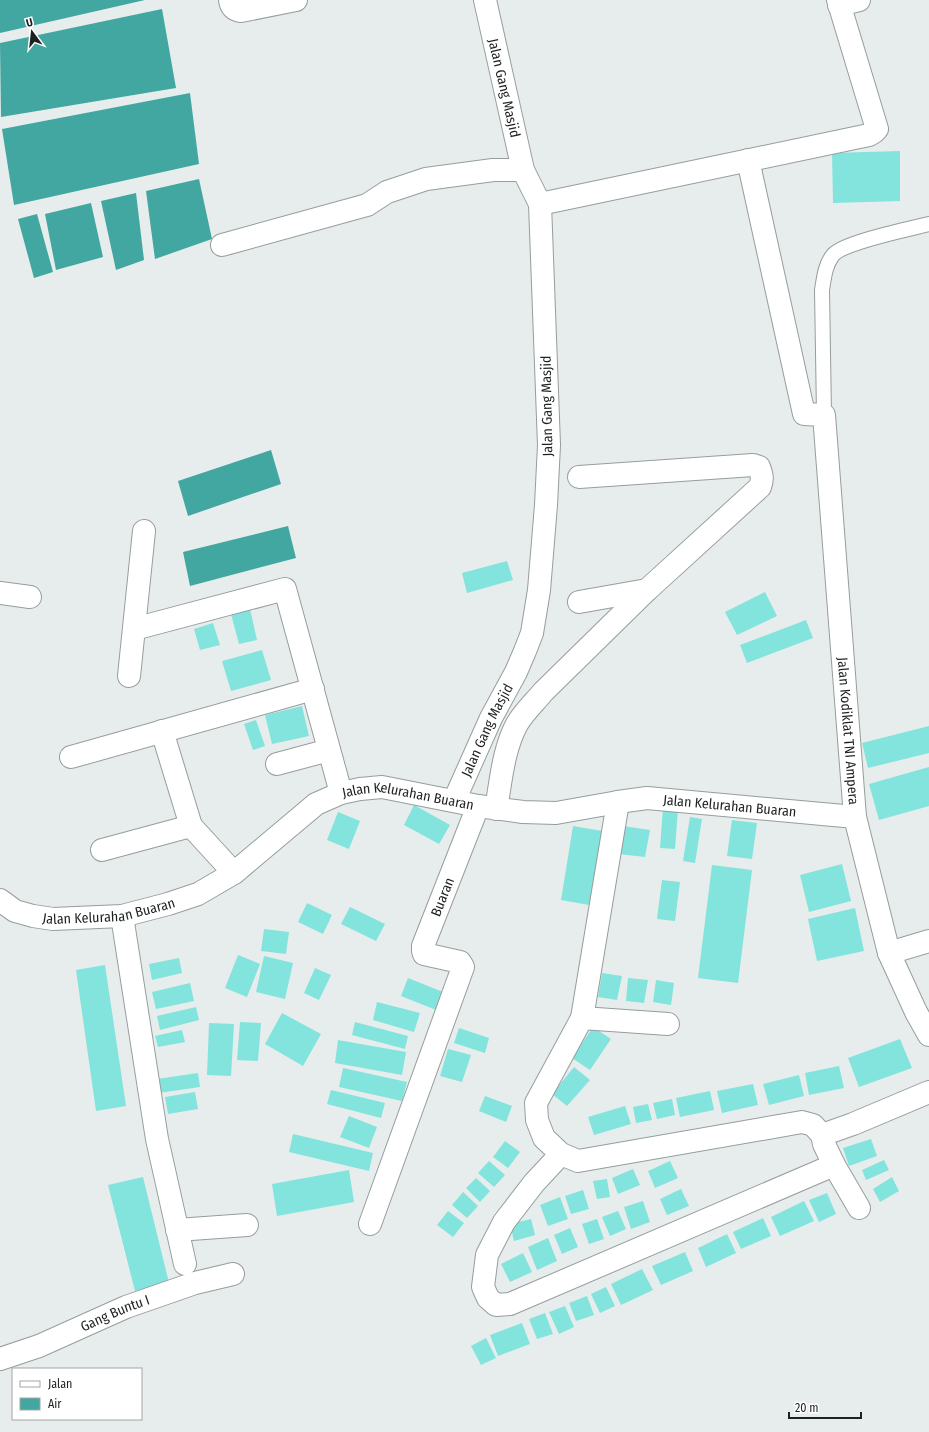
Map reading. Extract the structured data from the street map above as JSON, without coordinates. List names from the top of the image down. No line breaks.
{"streets":{"street":["Jalan Gang Masjid","Jalan Kodiklat TNI Ampera","Jalan Kelurahan Buaran","Buaran","Gang Buntu I"]},"crossings":[["Jalan Gang Masjid","Jalan Kelurahan Buaran"],["Jalan Kodiklat TNI Ampera","Jalan Kelurahan Buaran"],["Jalan Kelurahan Buaran","Buaran"]],"legend":["Jalan","Air"],"scale_bar":"20 m","north":"top"}
